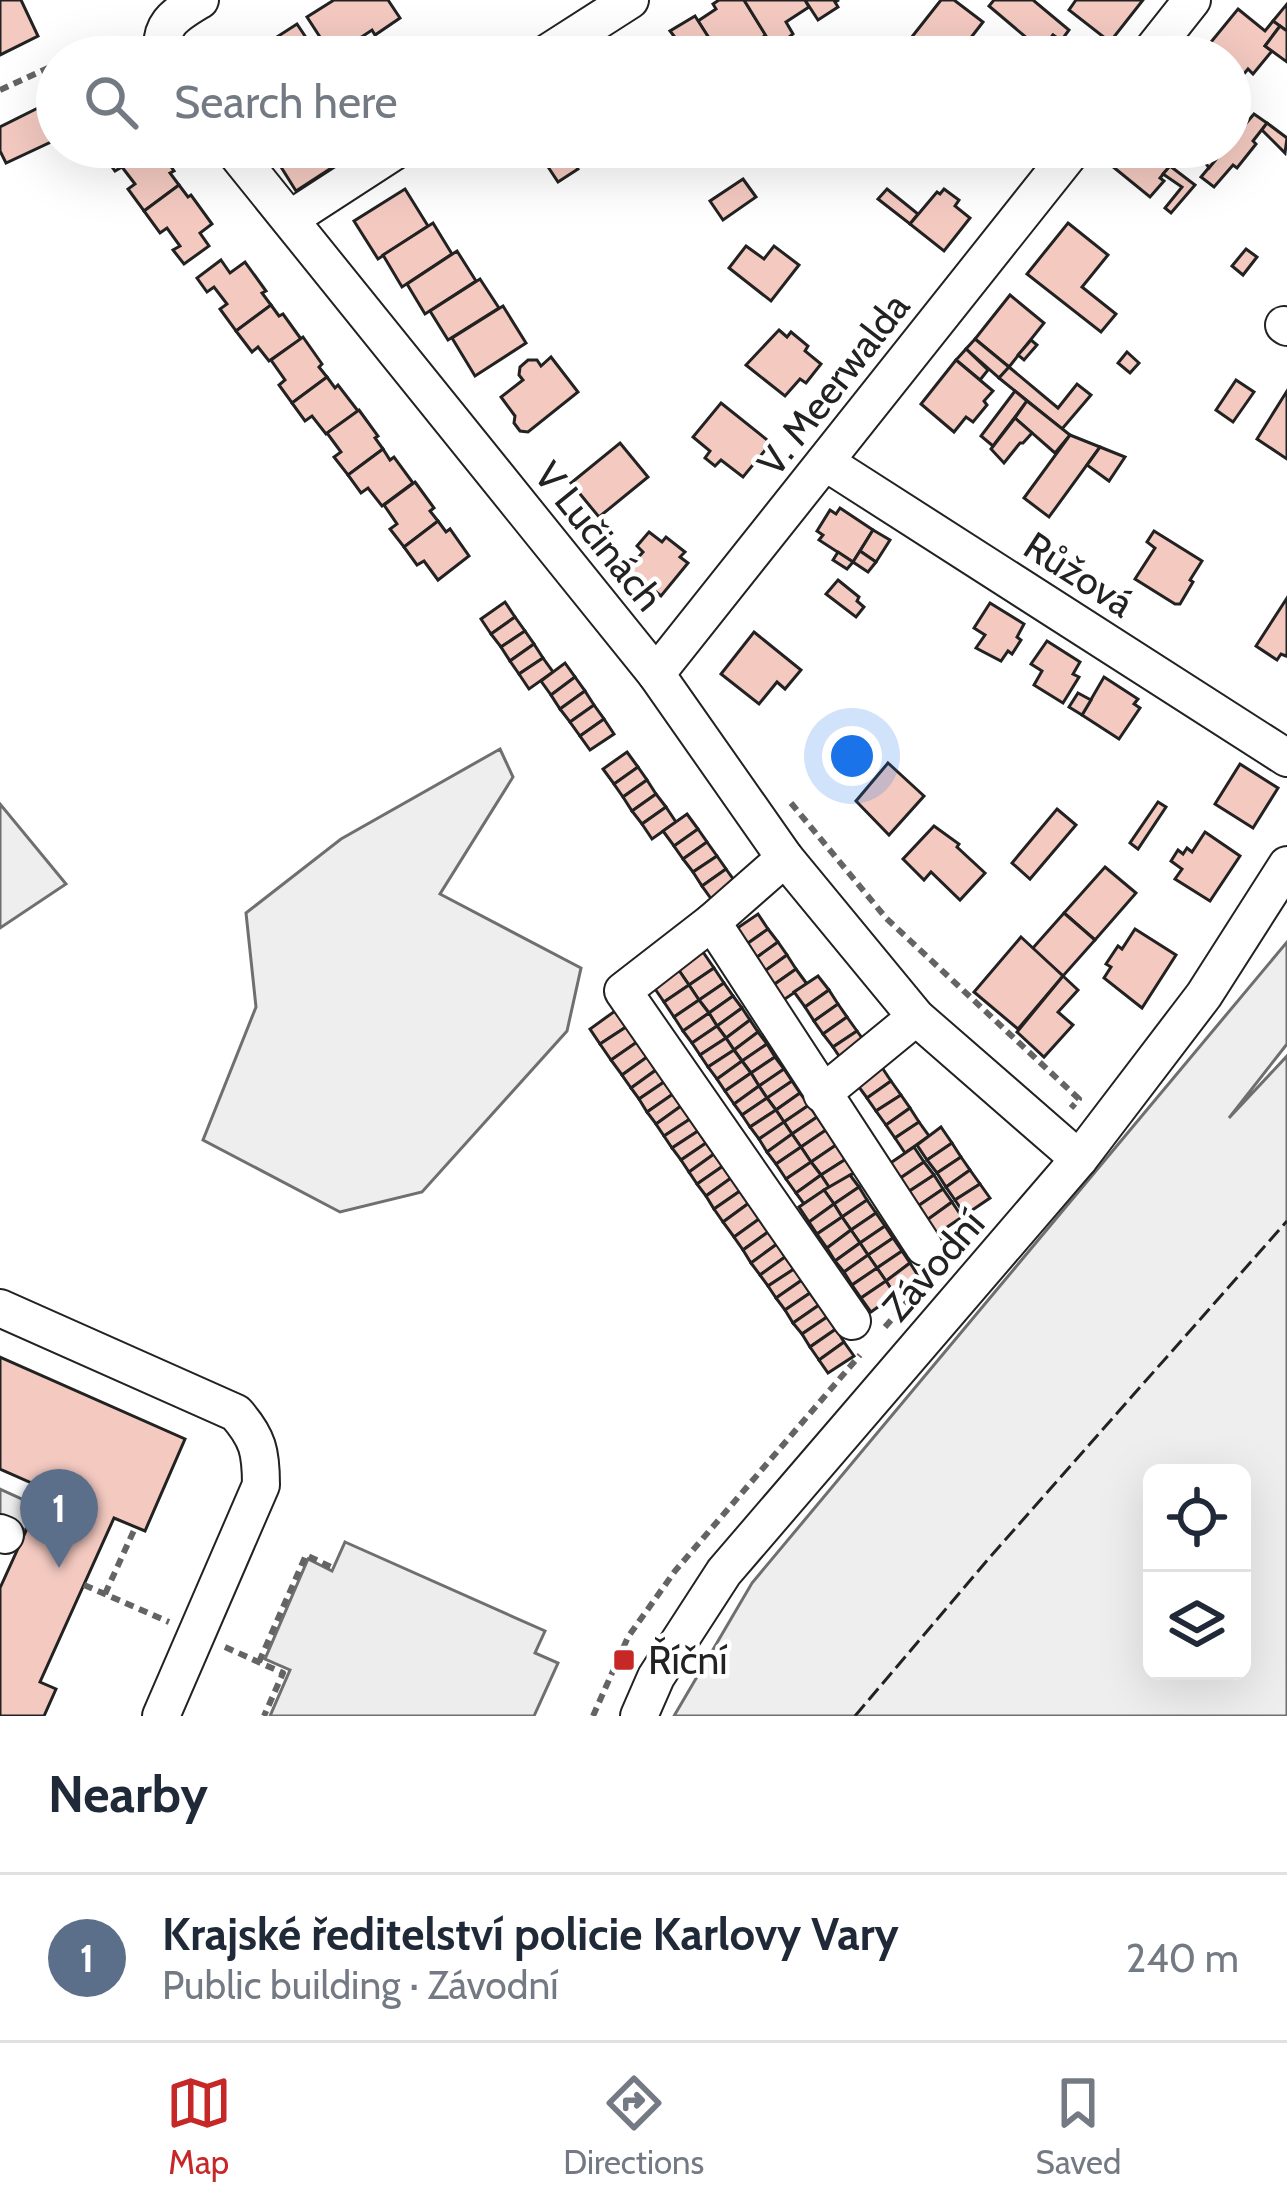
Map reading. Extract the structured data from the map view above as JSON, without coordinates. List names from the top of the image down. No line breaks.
{"streets":{"street":["V. Meerwalda","V Lučinách","Růžová","Závodní"]},"crossings":[["V. Meerwalda","V Lučinách"],["V. Meerwalda","Růžová"],["V Lučinách","Závodní"]],"places":{"transit":["Říční"]},"page":{"search":"Search here","pins":"1","heading":"Nearby","list":[{"mark":"1","name":"Krajské ředitelství policie Karlovy Vary","note":"Public building · Závodní","value":"240 m"}],"nav":["Map","Directions","Saved"]}}
